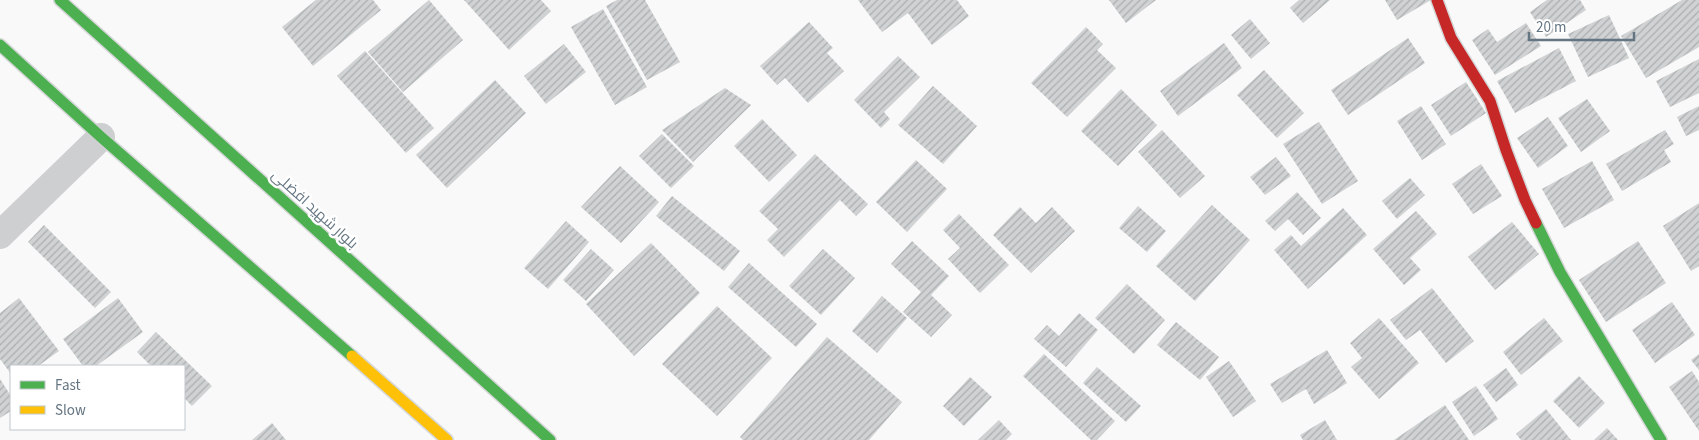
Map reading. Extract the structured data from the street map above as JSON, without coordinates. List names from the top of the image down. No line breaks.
{"streets":{"main road":["بلوار شهید افضلی"]},"legend":["Fast","Slow"],"scale_bar":"20 m"}
